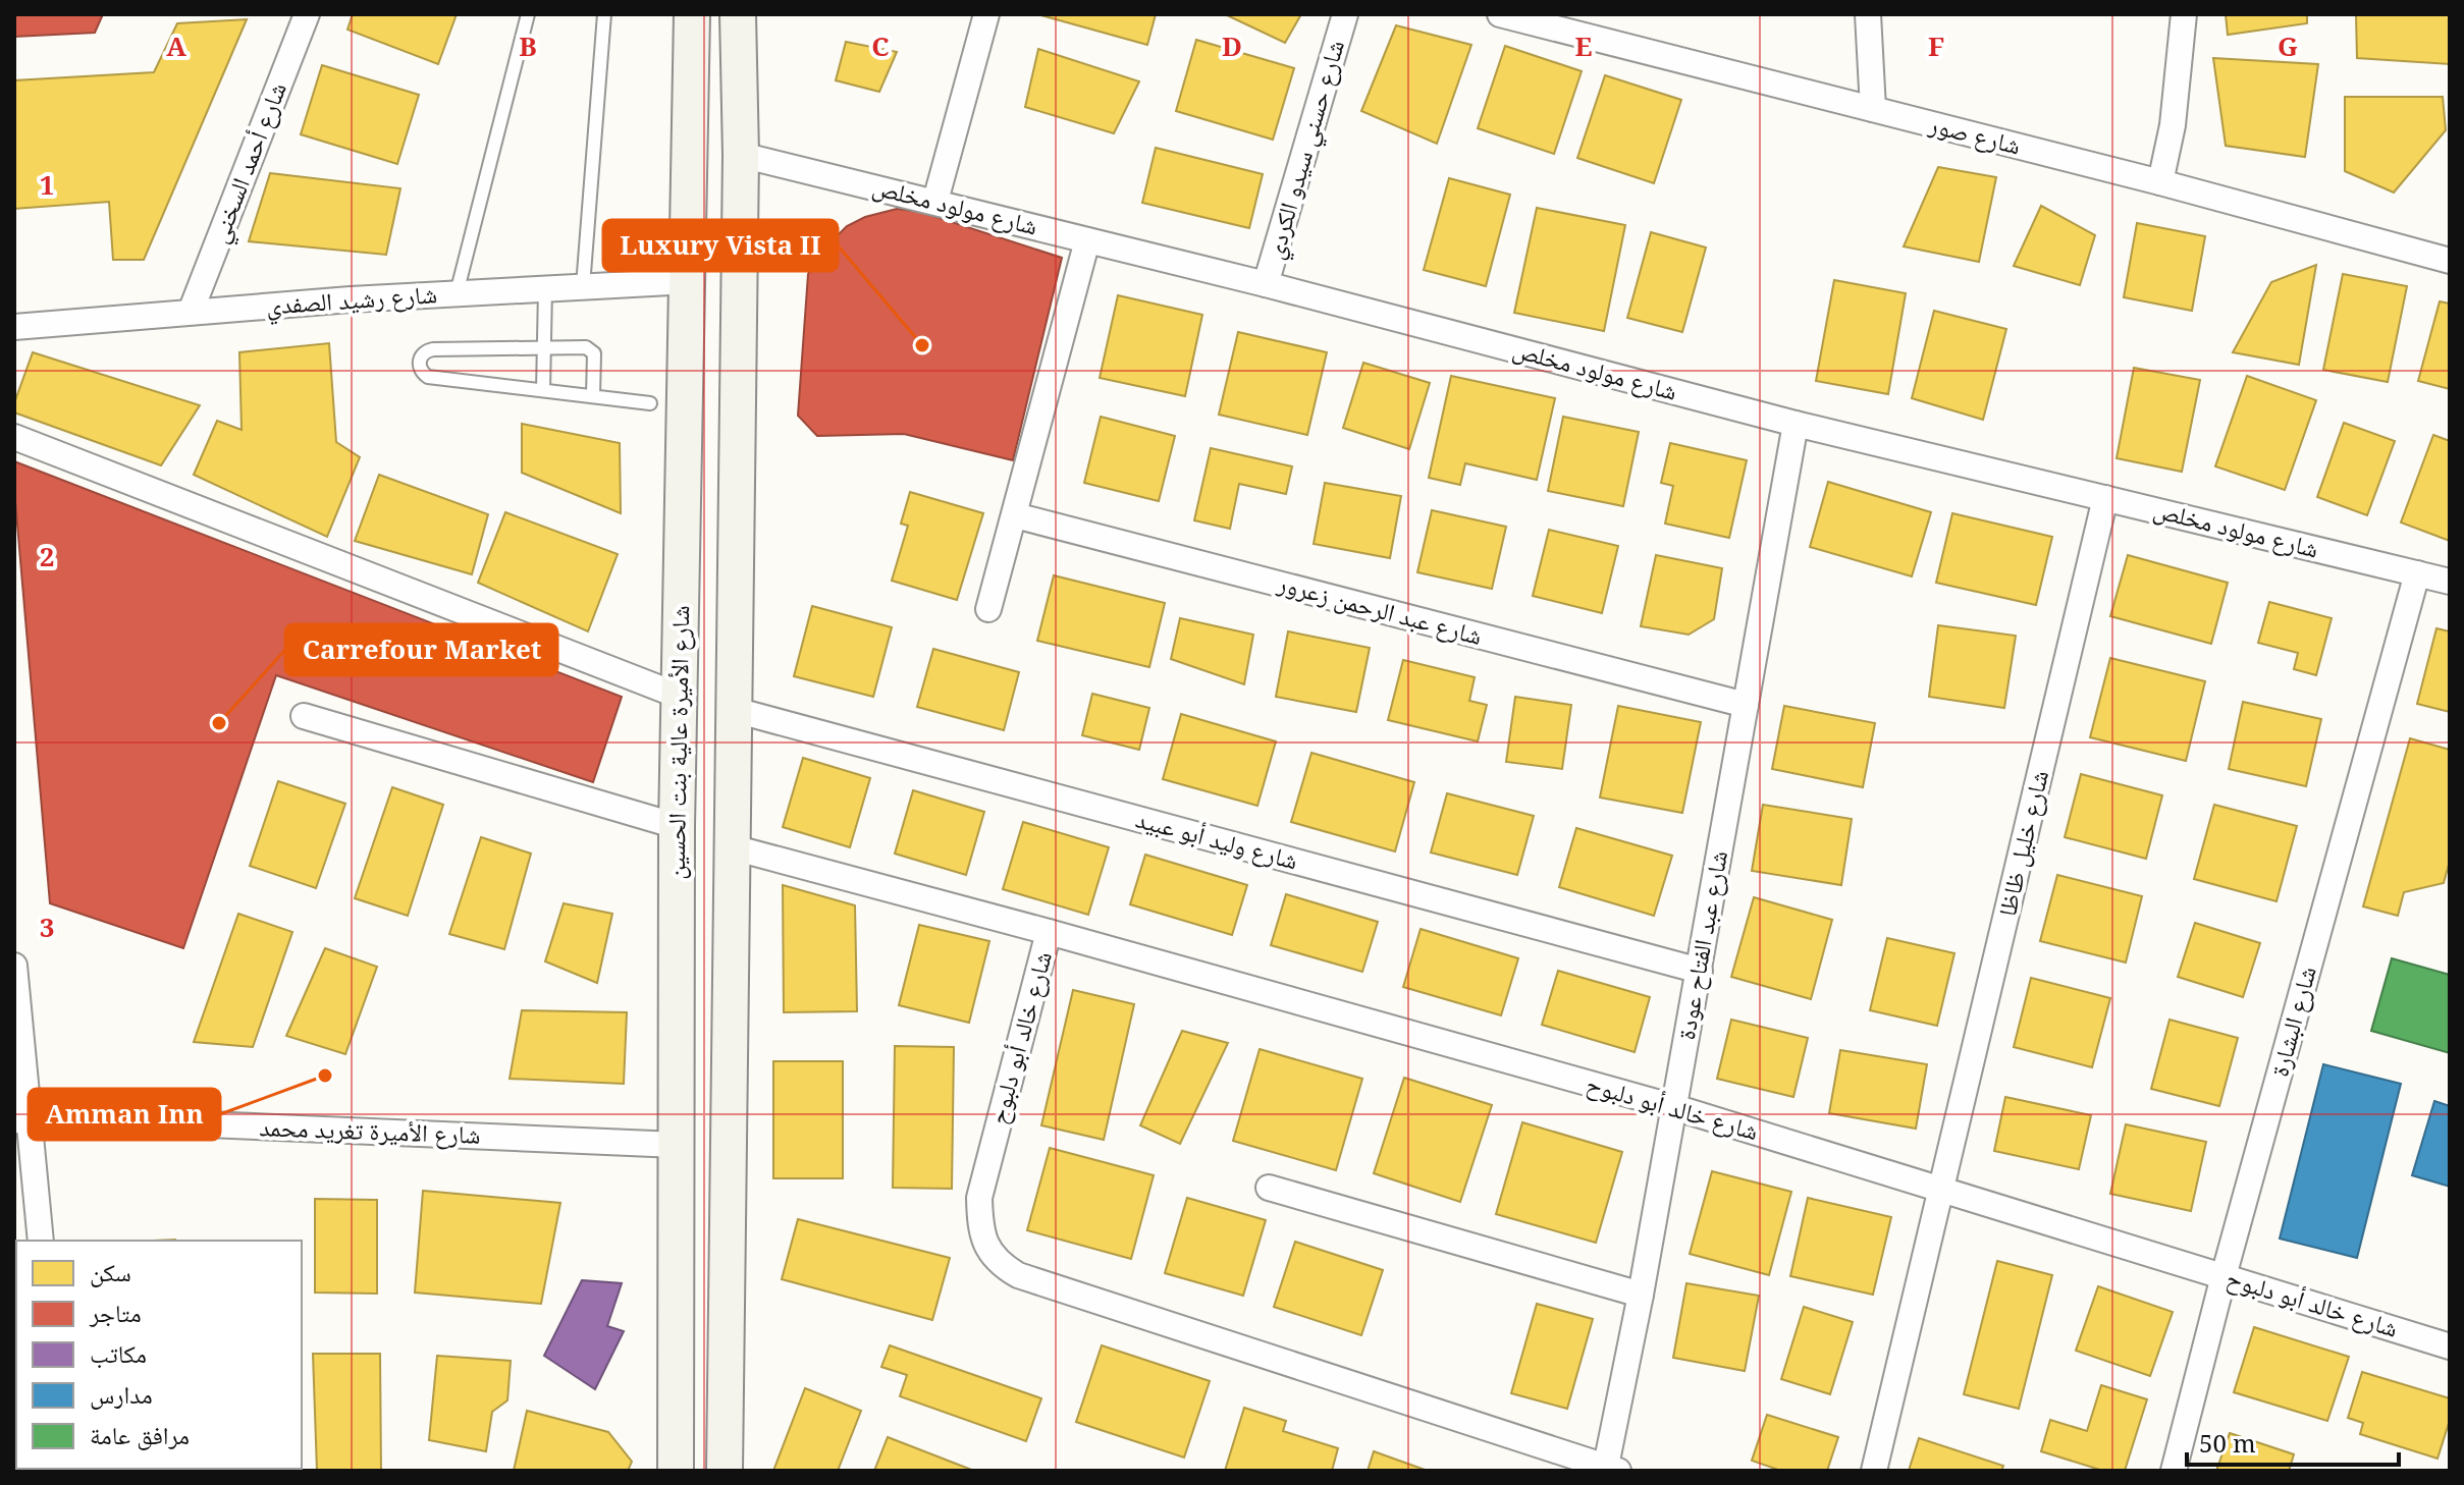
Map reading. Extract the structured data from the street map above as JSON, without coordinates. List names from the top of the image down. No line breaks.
{"streets":{"main road":["شارع الأميرة عالية بنت الحسين"],"street":["شارع صور","شارع حسني سيدو الكردي","شارع أحمد السخني","شارع مولود مخلص","شارع رشيد الصفدي","شارع عبد الرحمن زعرور","شارع وليد أبو عبيد","شارع خليل ظاظا","شارع عبد الفتاح عودة","شارع البشارة","شارع خالد أبو دلبوح","شارع الأميرة تغريد محمد"]},"crossings":[["شارع حسني سيدو الكردي","شارع مولود مخلص"],["شارع أحمد السخني","شارع رشيد الصفدي"],["شارع مولود مخلص","شارع خليل ظاظا"],["شارع مولود مخلص","شارع عبد الفتاح عودة"],["شارع مولود مخلص","شارع البشارة"],["شارع رشيد الصفدي","شارع الأميرة عالية بنت الحسين"],["شارع عبد الرحمن زعرور","شارع عبد الفتاح عودة"],["شارع الأميرة عالية بنت الحسين","شارع الأميرة تغريد محمد"],["شارع وليد أبو عبيد","شارع عبد الفتاح عودة"],["شارع خليل ظاظا","شارع خالد أبو دلبوح"],["شارع عبد الفتاح عودة","شارع خالد أبو دلبوح"],["شارع البشارة","شارع خالد أبو دلبوح"]],"places":["Luxury Vista II","Carrefour Market","Amman Inn"],"legend":["سكن","متاجر","مكاتب","مدارس","مرافق عامة"],"scale_bar":"50 m","grid":{"columns":["A","B","C","D","E","F","G"],"rows":["1","2","3"]}}
